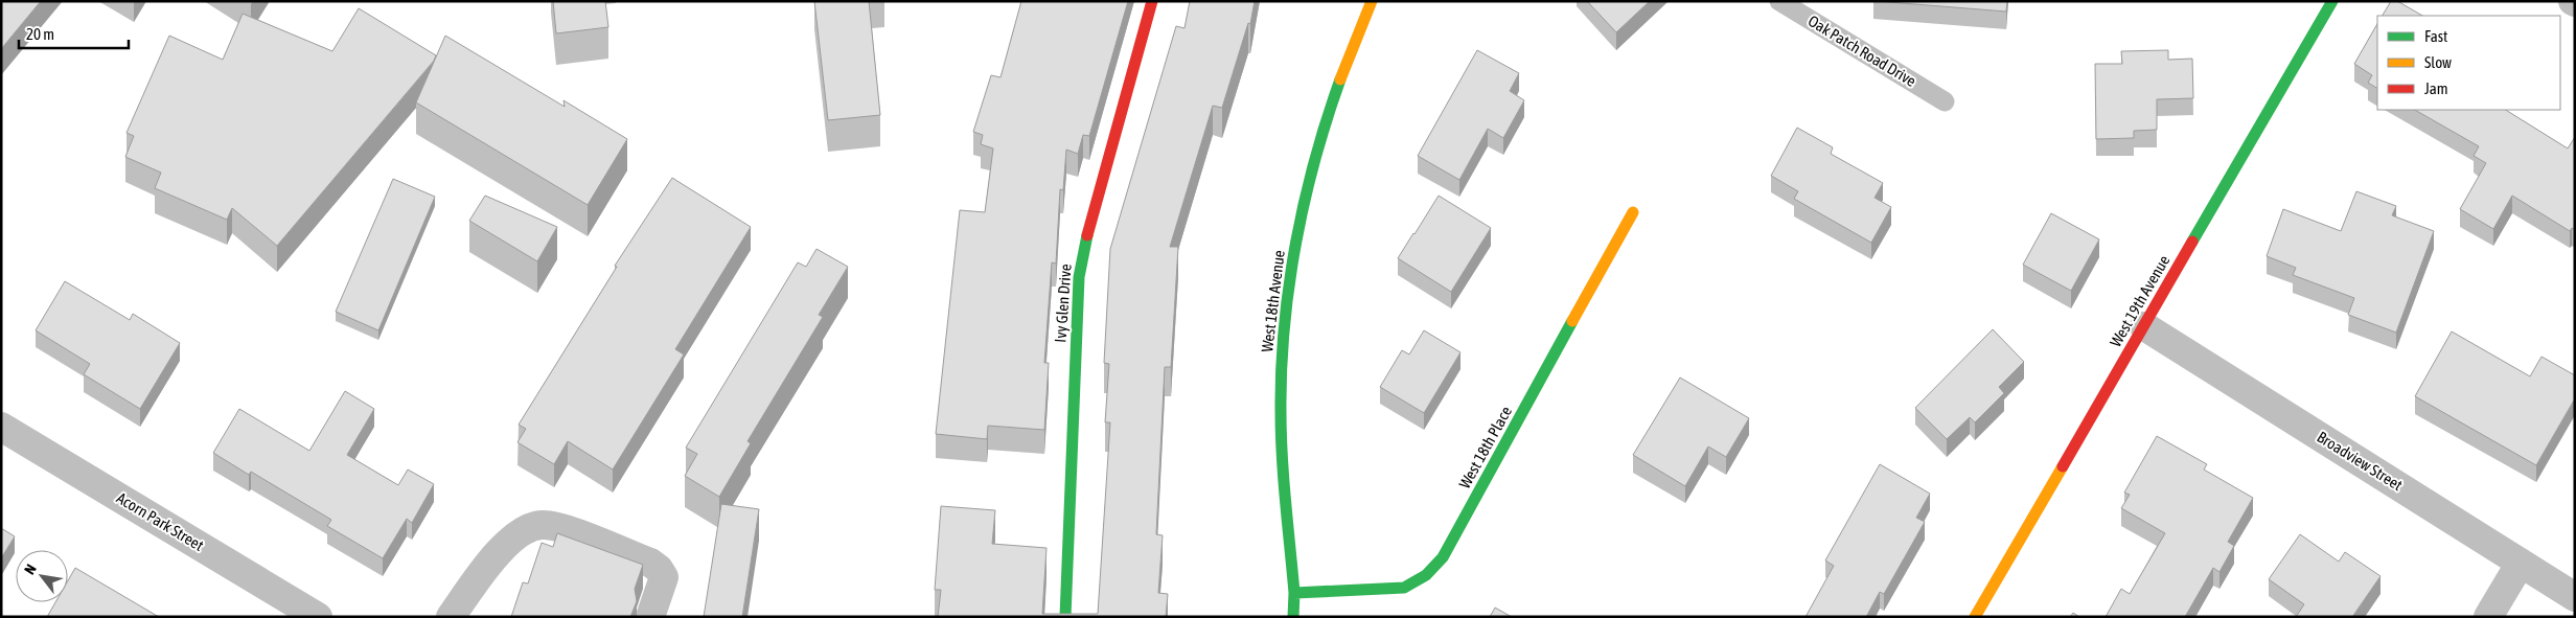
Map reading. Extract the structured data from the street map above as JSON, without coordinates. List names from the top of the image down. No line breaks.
{"streets":{"street":["West 18th Avenue","West 19th Avenue","Ivy Glen Drive","West 18th Place","Broadview Street","Acorn Park Street"],"lane":["Oak Patch Road Drive"]},"crossings":[["West 18th Avenue","West 18th Place"],["West 19th Avenue","Broadview Street"]],"legend":["Fast","Slow","Jam"],"scale_bar":"20 m","north":"top left"}
